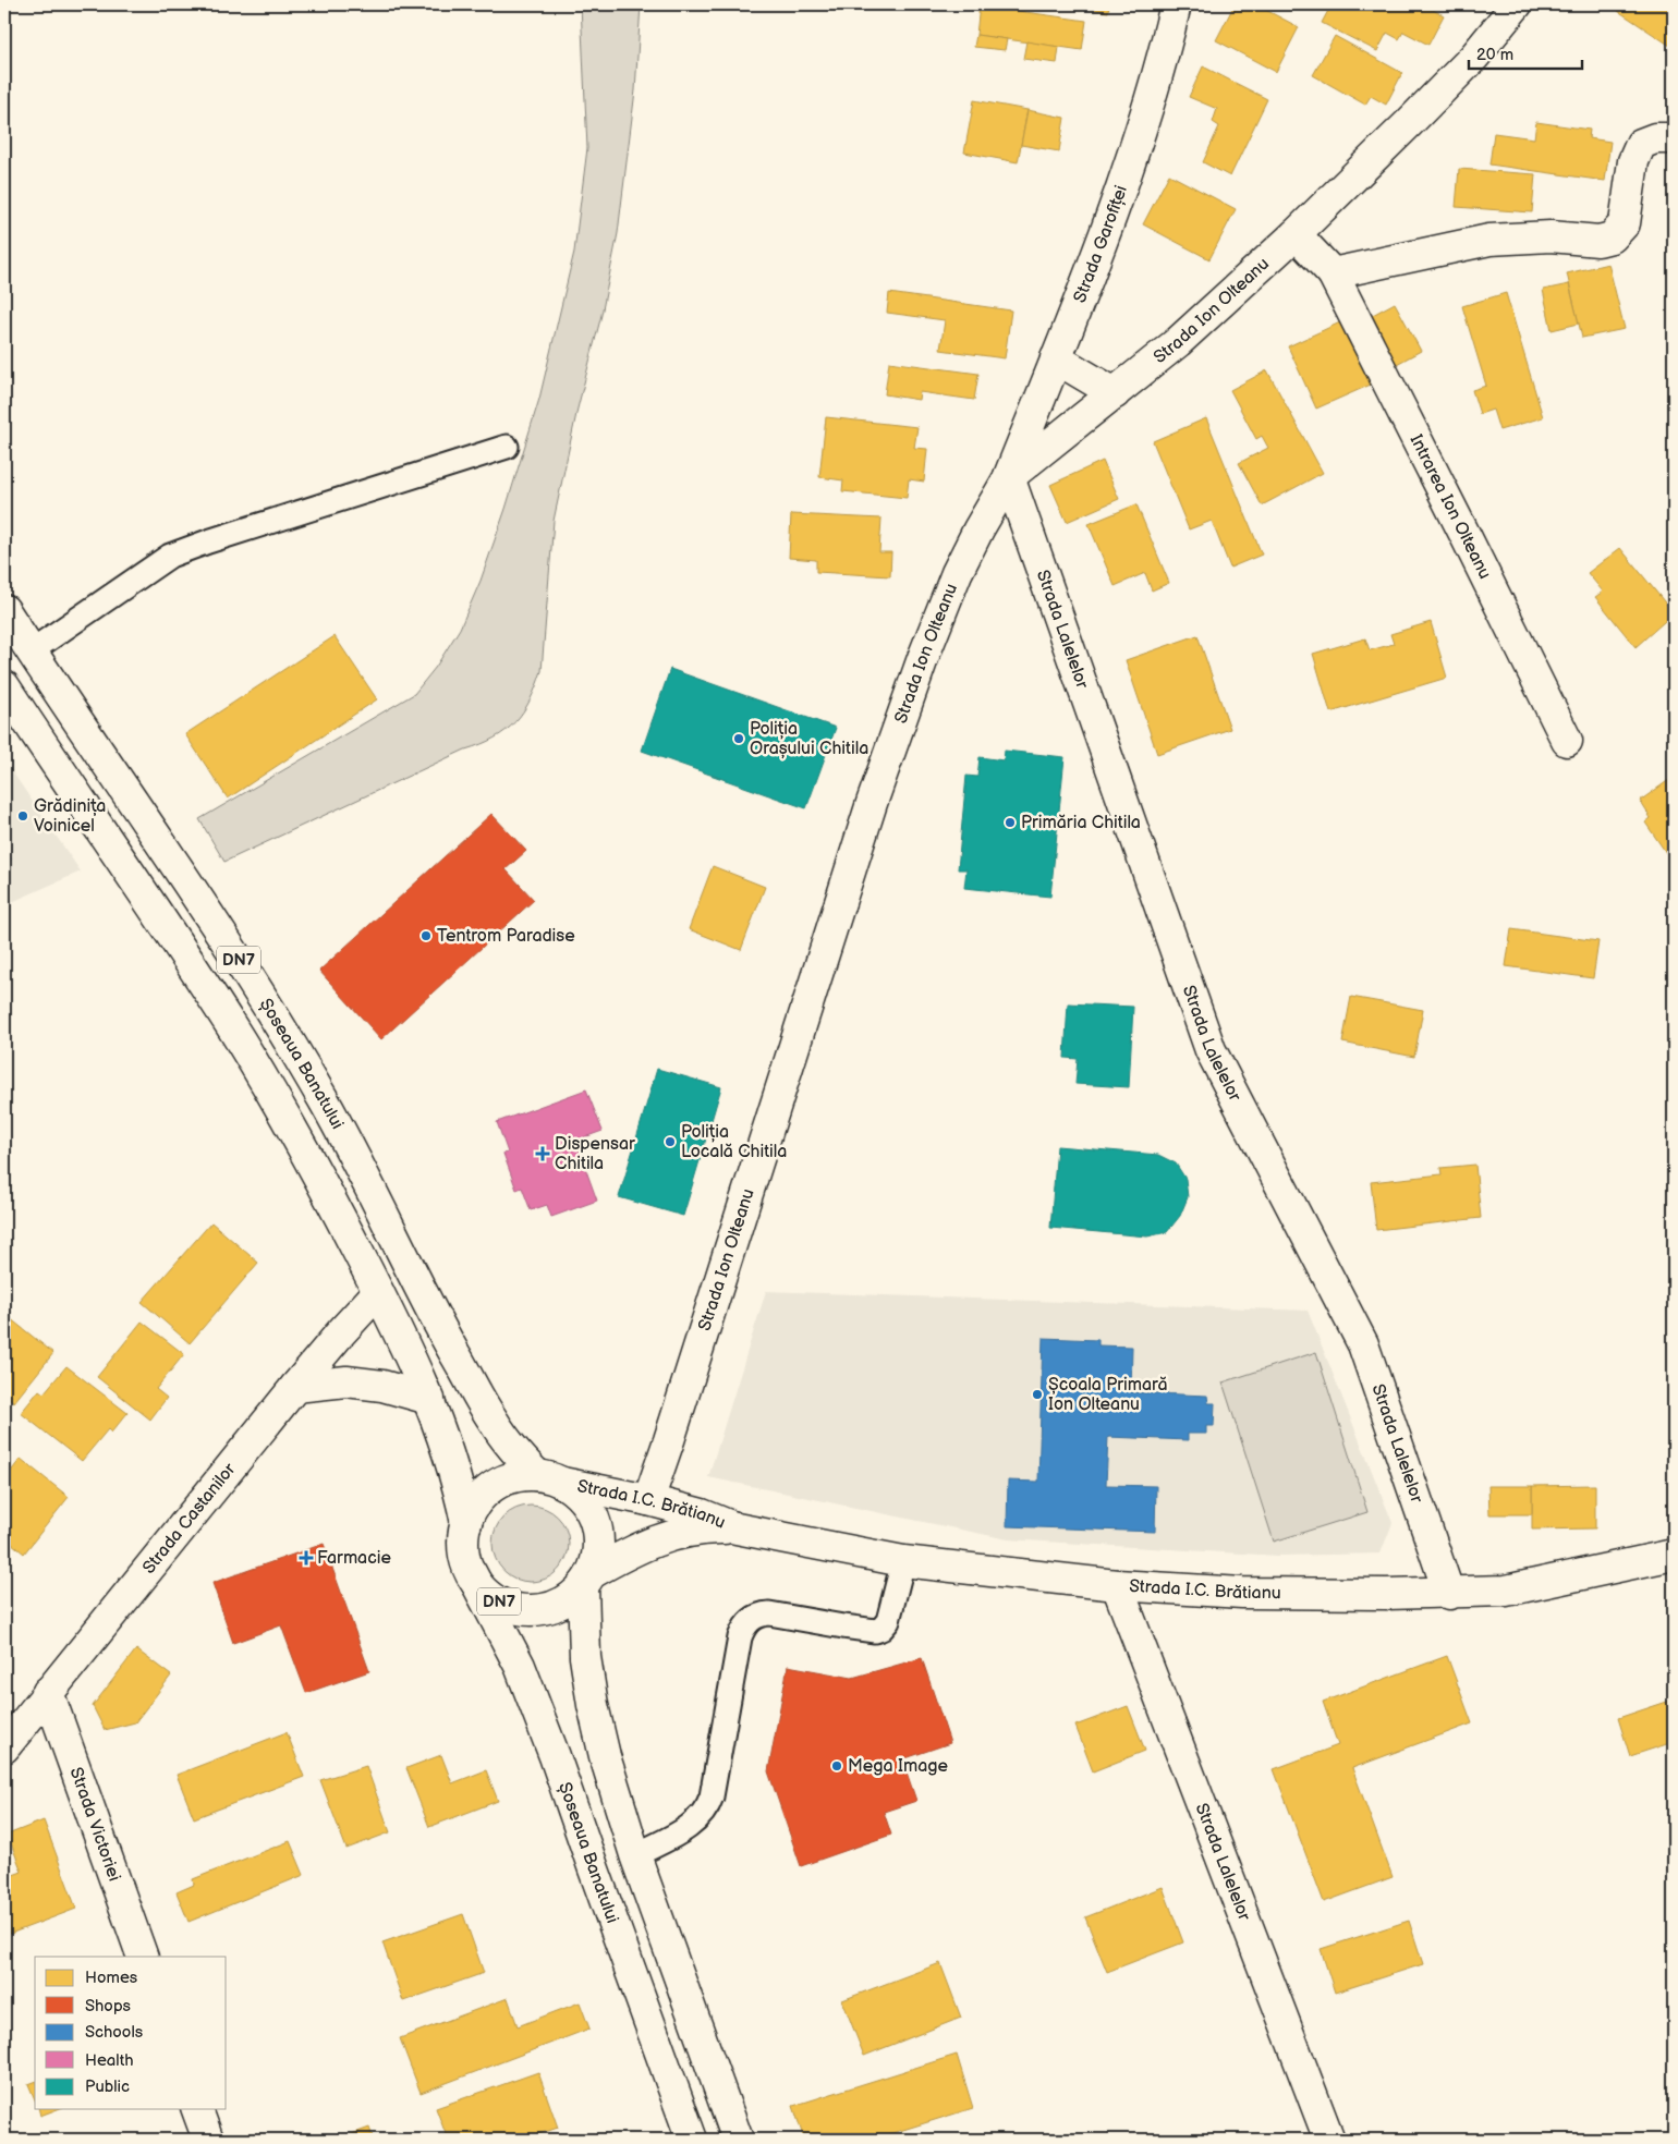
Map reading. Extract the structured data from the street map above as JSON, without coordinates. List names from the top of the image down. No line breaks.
{"streets":{"street":["Strada Garofiței","Strada Ion Olteanu","Intrarea Ion Olteanu","Strada Lalelelor","DN7","Șoseaua Banatului","Strada I.C. Brătianu","Strada Castanilor","Strada Victoriei"]},"crossings":[["Strada Garofiței","Strada Ion Olteanu"],["Strada Garofiței","Strada Lalelelor"],["Strada Ion Olteanu","Intrarea Ion Olteanu"],["Strada Ion Olteanu","Strada Lalelelor"],["Strada Ion Olteanu","Strada I.C. Brătianu"],["Strada Lalelelor","Strada I.C. Brătianu"],["DN7","Șoseaua Banatului"],["DN7","Strada I.C. Brătianu"],["DN7","Strada Castanilor"],["Șoseaua Banatului","Strada I.C. Brătianu"],["Strada Castanilor","Strada Victoriei"]],"places":{"other":["Poliția Orașului Chitila","Grădinița Voinicel","Primăria Chitila","Tentrom Paradise","Poliția Locală Chitila","Școala Primară Ion Olteanu","Mega Image"],"health":["Dispensar Chitila","Farmacie"]},"legend":["Homes","Shops","Schools","Health","Public"],"scale_bar":"20 m"}
